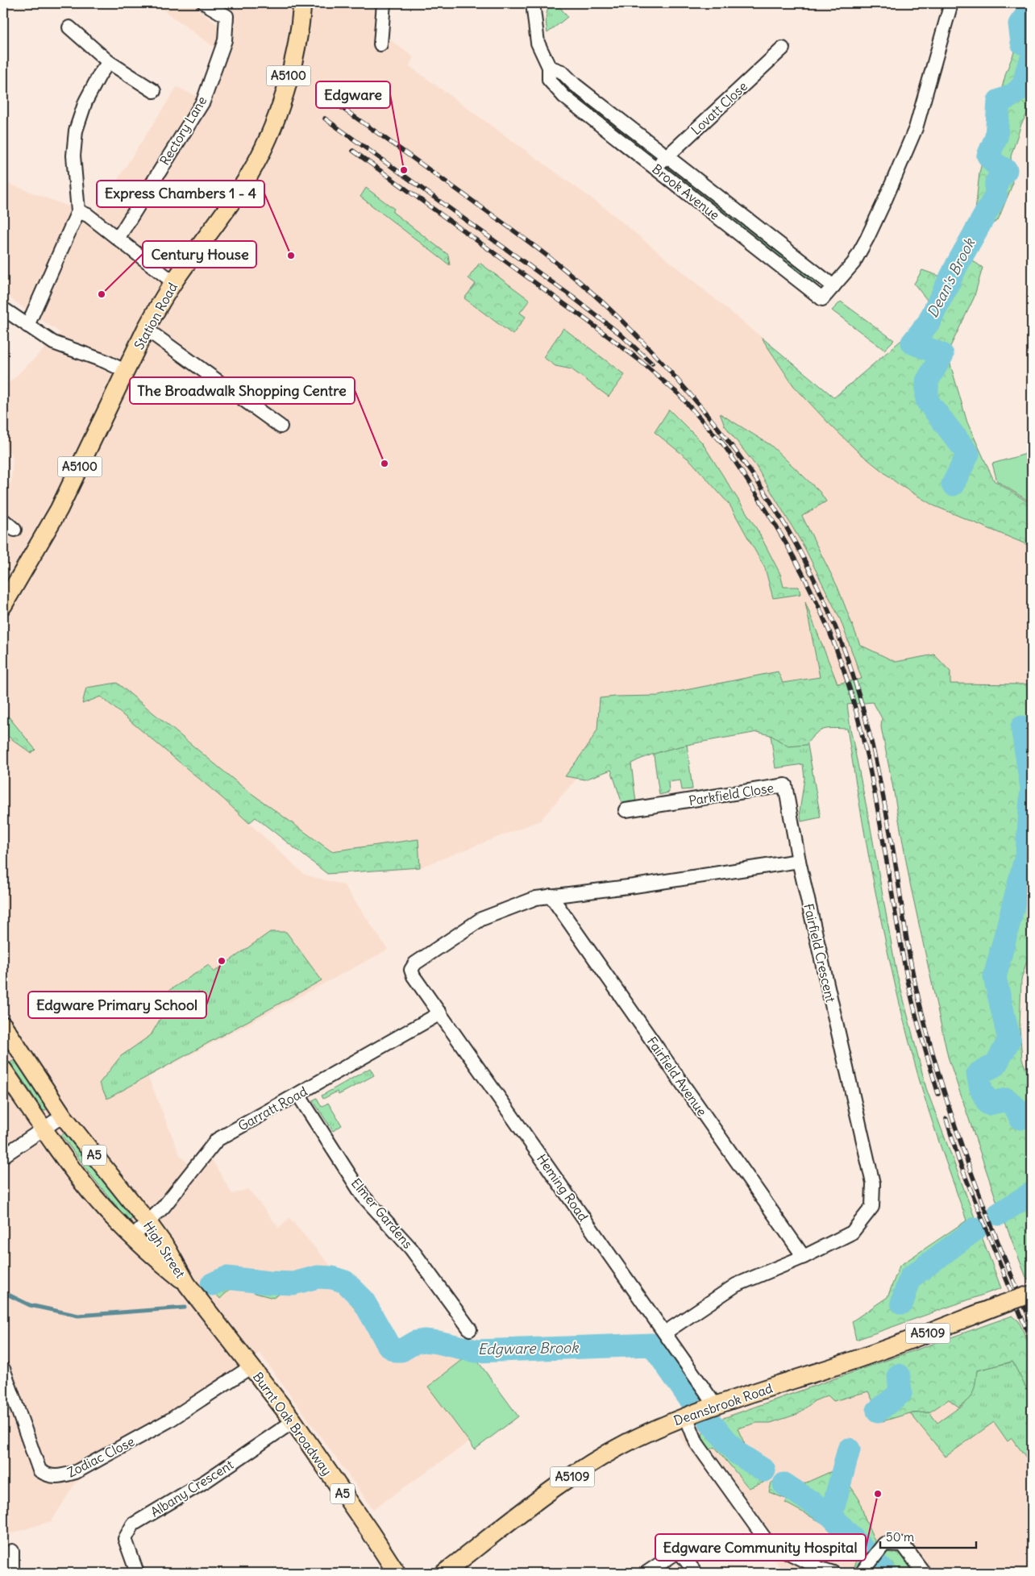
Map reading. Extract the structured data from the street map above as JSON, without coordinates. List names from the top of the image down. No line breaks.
{"streets":{"main road":["A5100","Station Road","A5","High Street","A5109","Deansbrook Road","Burnt Oak Broadway"],"street":["Lovatt Close","Rectory Lane","Brook Avenue","Parkfield Close","Fairfield Crescent","Fairfield Avenue","Garratt Road","Heming Road","Elmer Gardens","Zodiac Close","Albany Crescent"]},"crossings":[["Lovatt Close","Brook Avenue"],["Parkfield Close","Fairfield Crescent"],["Fairfield Crescent","Fairfield Avenue"],["Fairfield Crescent","Heming Road"],["Fairfield Avenue","Heming Road"],["Garratt Road","Heming Road"],["Garratt Road","Elmer Gardens"],["Garratt Road","High Street"],["Heming Road","Deansbrook Road"],["High Street","Burnt Oak Broadway"],["Burnt Oak Broadway","Zodiac Close"],["Burnt Oak Broadway","Albany Crescent"]],"water":["Dean's Brook","Edgware Brook"],"places":["Edgware","Express Chambers 1 - 4","Century House","The Broadwalk Shopping Centre","Edgware Primary School","Edgware Community Hospital"],"scale_bar":"50 m"}
